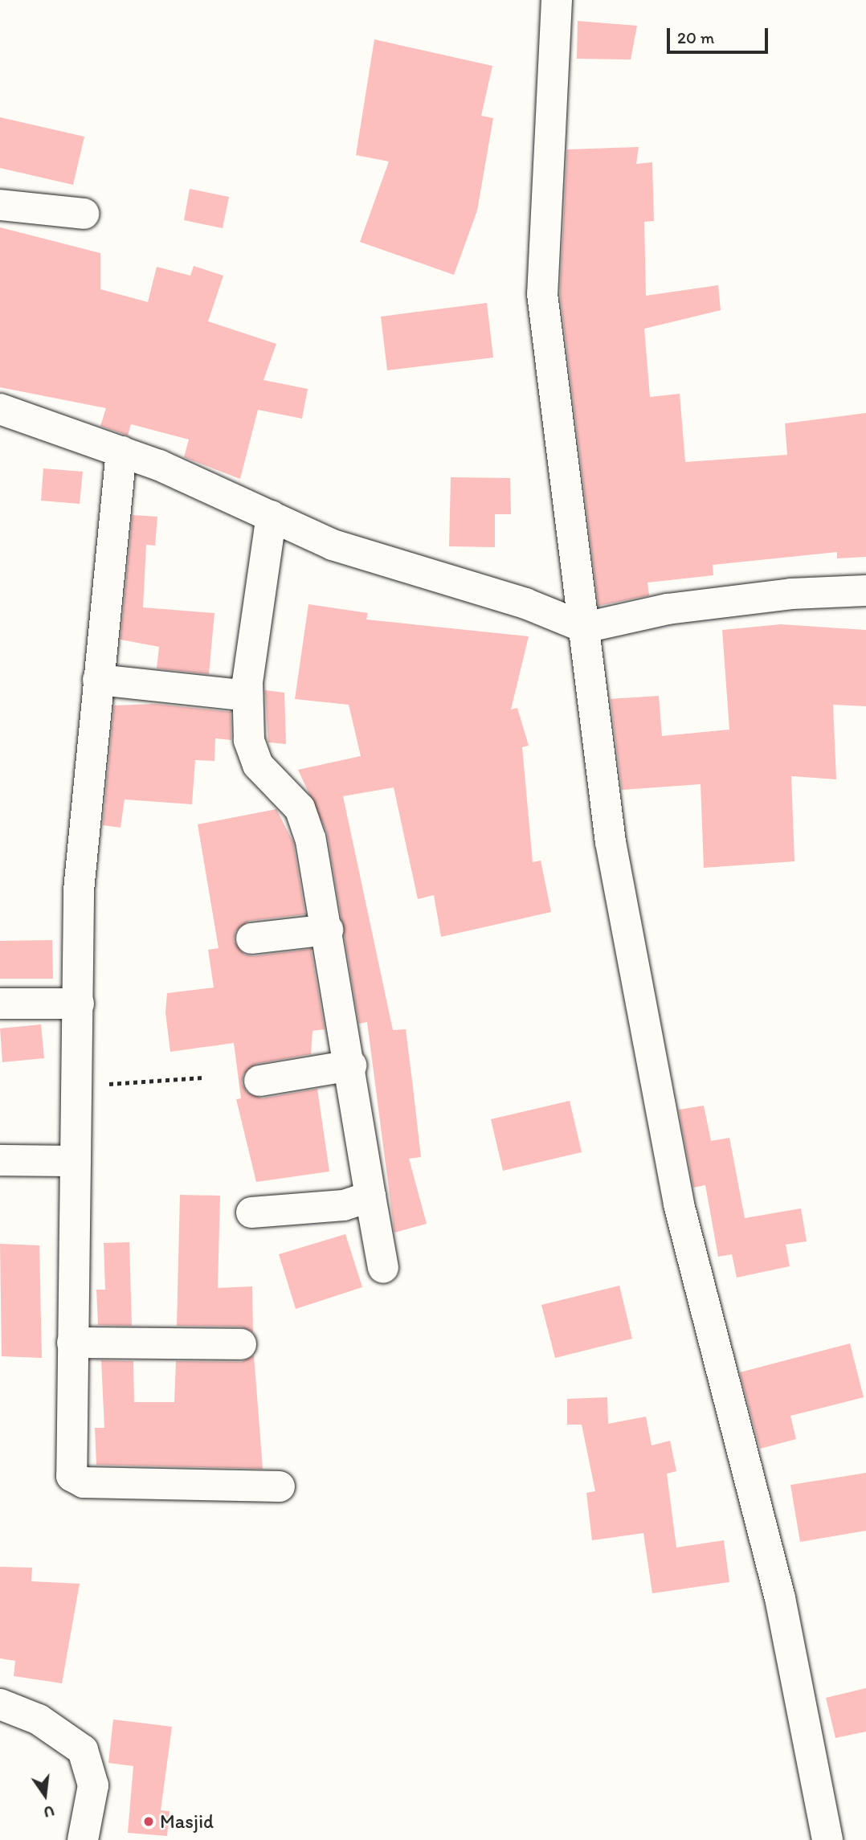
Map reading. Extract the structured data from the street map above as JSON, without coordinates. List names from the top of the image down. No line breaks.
{"places":["Masjid"],"scale_bar":"20 m","north":"bottom"}
